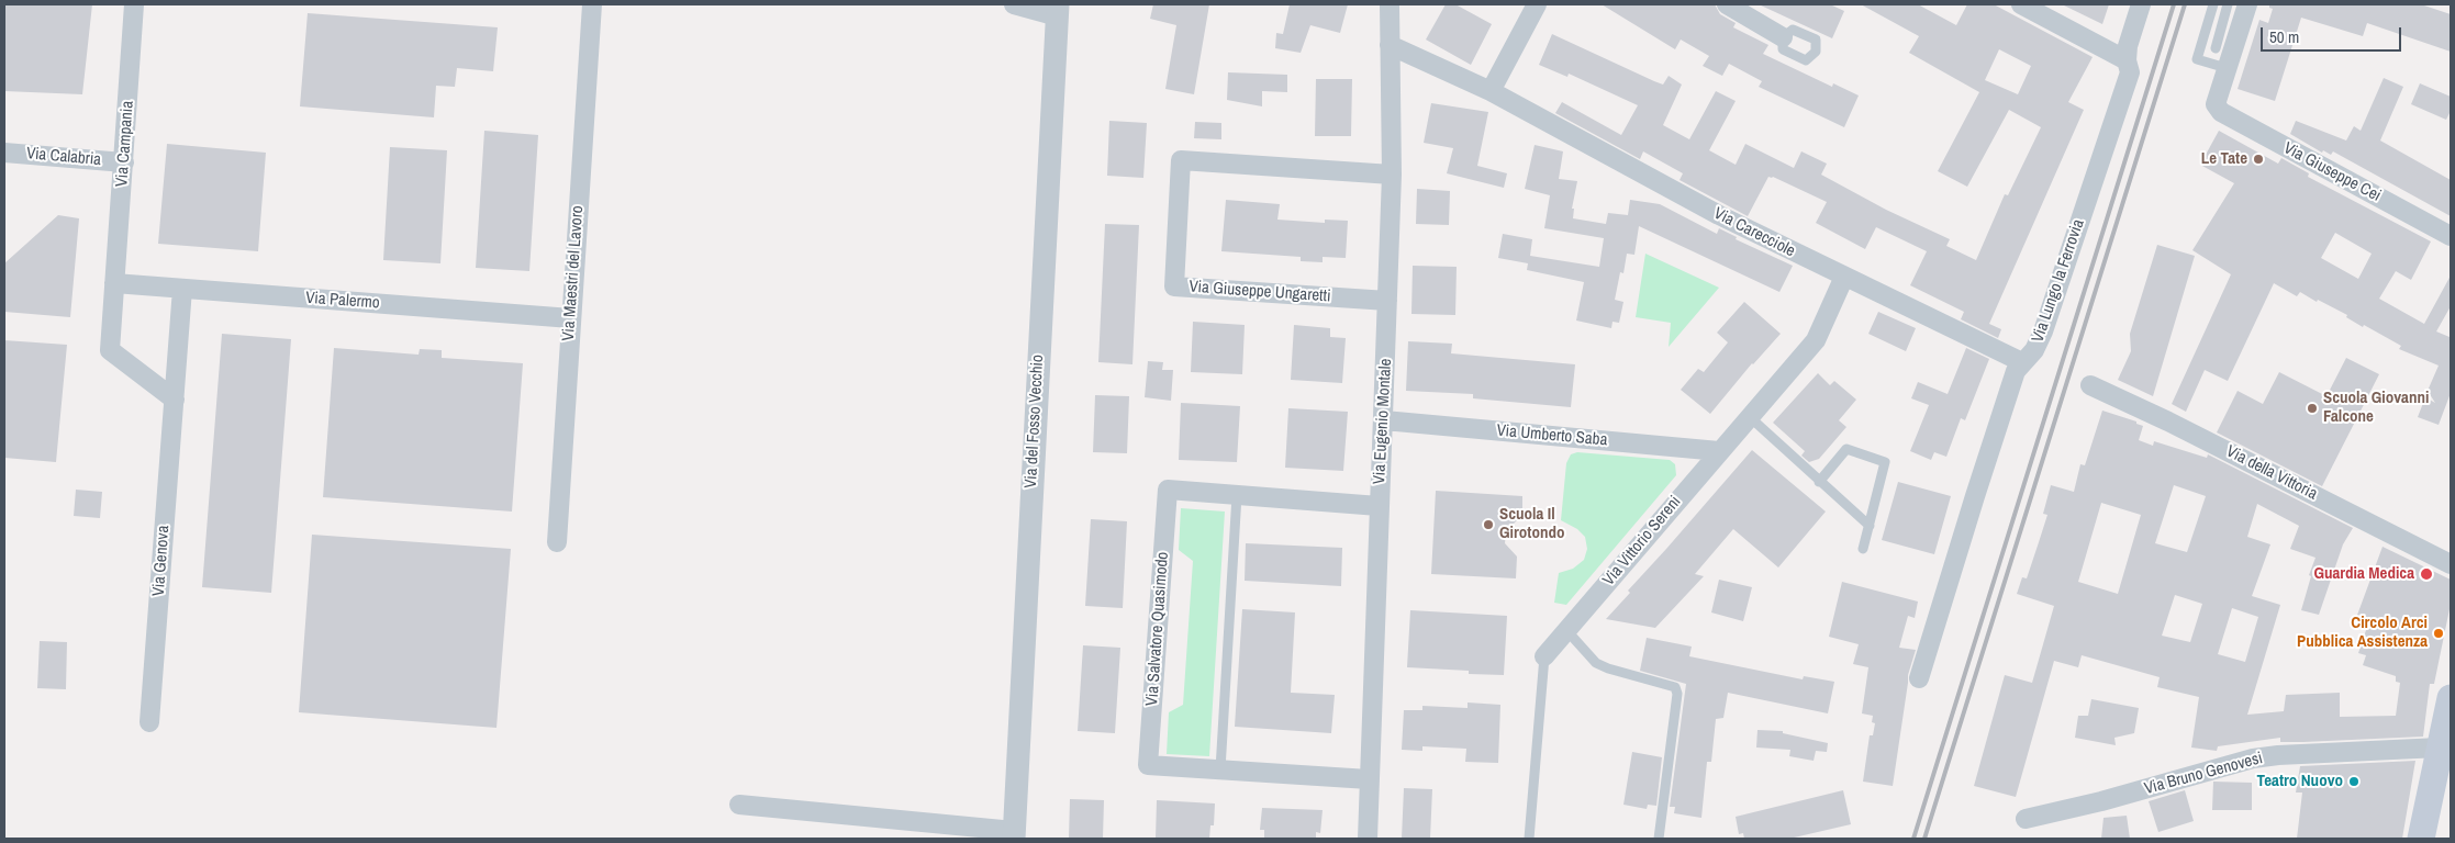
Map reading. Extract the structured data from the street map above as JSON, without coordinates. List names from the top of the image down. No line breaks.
{"streets":{"street":["Via Campania","Via Calabria","Via Giuseppe Cei","Via Carecciole","Via Maestri del Lavoro","Via Lungo la Ferrovia","Via Giuseppe Ungaretti","Via Palermo","Via del Fosso Vecchio","Via Eugenio Montale","Via Umberto Saba","Via della Vittoria","Via Vittorio Sereni","Via Genova","Via Salvatore Quasimodo","Via Bruno Genovesi"]},"crossings":[["Via Campania","Via Calabria"],["Via Campania","Via Palermo"],["Via Carecciole","Via Lungo la Ferrovia"],["Via Carecciole","Via Eugenio Montale"],["Via Carecciole","Via Vittorio Sereni"],["Via Maestri del Lavoro","Via Palermo"],["Via Giuseppe Ungaretti","Via Eugenio Montale"],["Via Palermo","Via Genova"],["Via Eugenio Montale","Via Umberto Saba"],["Via Eugenio Montale","Via Salvatore Quasimodo"],["Via Umberto Saba","Via Vittorio Sereni"]],"places":["Le Tate","Scuola Giovanni Falcone","Scuola Il Girotondo","Guardia Medica","Circolo Arci Pubblica Assistenza","Teatro Nuovo"],"scale_bar":"50 m"}
